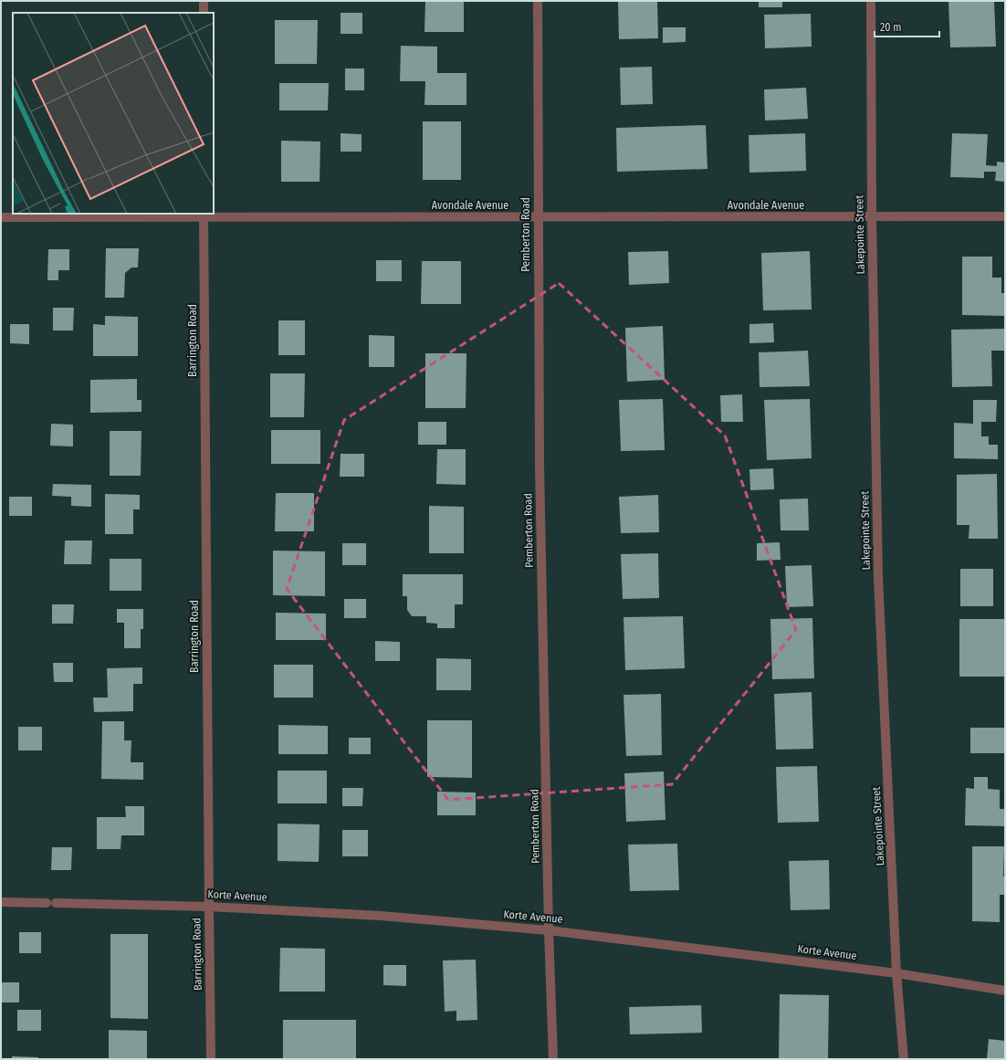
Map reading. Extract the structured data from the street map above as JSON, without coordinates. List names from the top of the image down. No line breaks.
{"streets":{"street":["Avondale Avenue","Pemberton Road","Lakepointe Street","Barrington Road","Korte Avenue"]},"crossings":[["Avondale Avenue","Pemberton Road"],["Avondale Avenue","Lakepointe Street"],["Avondale Avenue","Barrington Road"],["Pemberton Road","Korte Avenue"],["Lakepointe Street","Korte Avenue"],["Barrington Road","Korte Avenue"]],"scale_bar":"20 m"}
